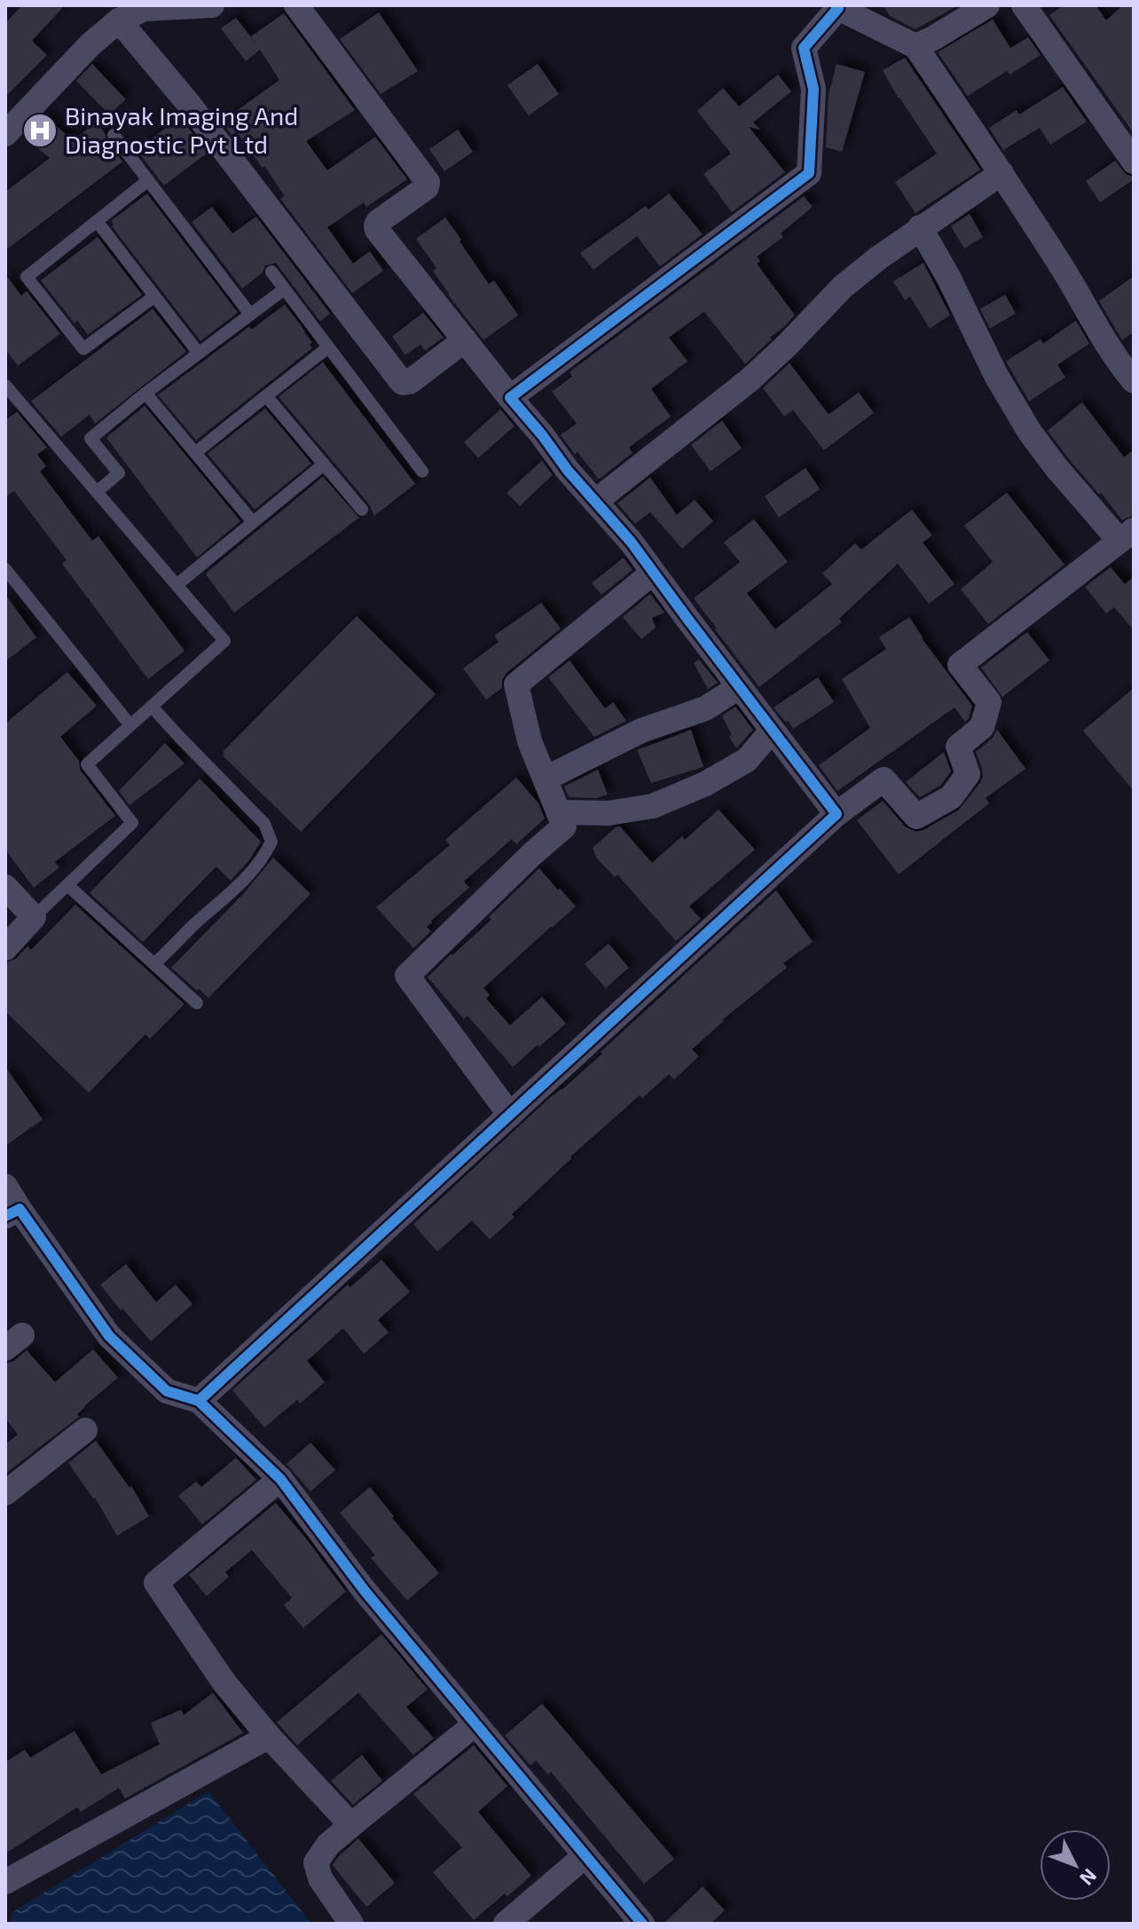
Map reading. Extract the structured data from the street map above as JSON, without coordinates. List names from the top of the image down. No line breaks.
{"places":{"hospital":["Binayak Imaging And Diagnostic Pvt Ltd"]},"north":"bottom right"}
